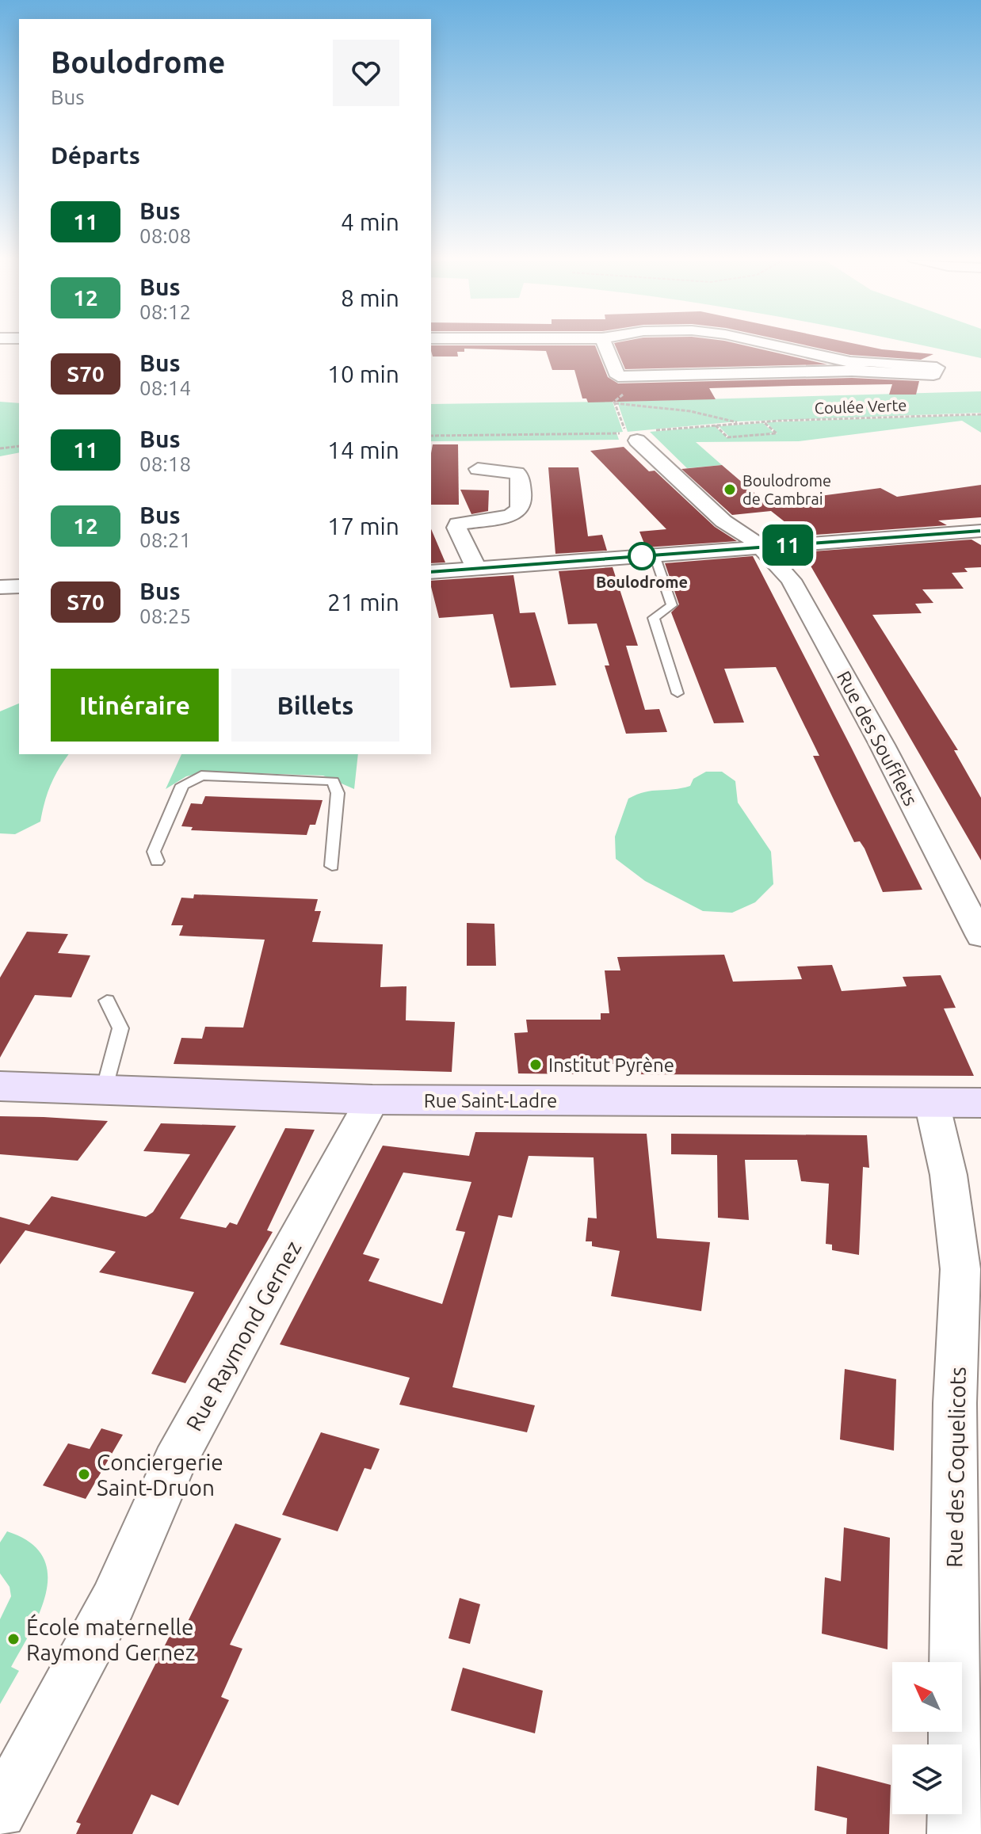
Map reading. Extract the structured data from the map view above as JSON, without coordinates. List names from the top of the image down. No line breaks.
{"streets":{"street":["Rue des Soufflets","Rue Saint-Ladre","Rue Raymond Gernez","Rue des Coquelicots"],"path":["Coulée Verte"]},"crossings":[["Coulée Verte","Rue des Soufflets"],["Rue Saint-Ladre","Rue Raymond Gernez"],["Rue Saint-Ladre","Rue des Coquelicots"]],"places":["Boulodrome de Cambrai","Boulodrome","Institut Pyrène","Conciergerie Saint-Druon","École maternelle Raymond Gernez"],"lines":["bus line 11"],"north":"top left","page":{"on_map":"11","heading":[["Boulodrome","Bus"],"Départs"],"list":[{"mark":"11","name":"Bus","note":"08:08","value":"4 min"},{"mark":"12","name":"Bus","note":"08:12","value":"8 min"},{"mark":"S70","name":"Bus","note":"08:14","value":"10 min"},{"mark":"11","name":"Bus","note":"08:18","value":"14 min"},{"mark":"12","name":"Bus","note":"08:21","value":"17 min"},{"mark":"S70","name":"Bus","note":"08:25","value":"21 min"}],"buttons":["Itinéraire","Billets"]}}
